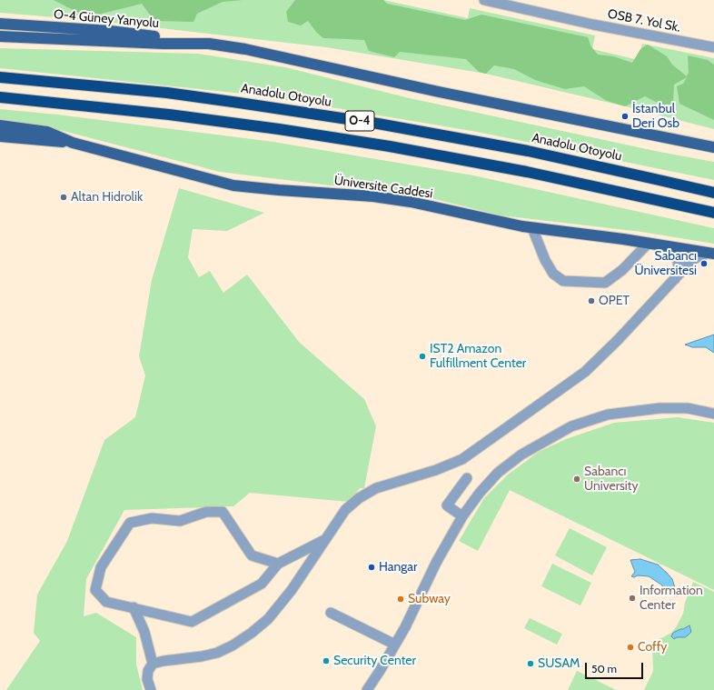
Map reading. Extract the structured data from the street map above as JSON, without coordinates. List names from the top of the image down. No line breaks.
{"streets":{"highway":["Anadolu Otoyolu","O-4"],"main road":["O-4 Güney Yanyolu","Üniversite Caddesi"],"street":["OSB 7. Yol Sk."]},"places":["İstanbul Deri Osb","Altan Hidrolik","Sabancı Üniversitesi","OPET","IST2 Amazon Fulfillment Center","Sabancı University","Hangar","Information Center","Subway","Coffy","Security Center","SUSAM"],"scale_bar":"50 m"}
